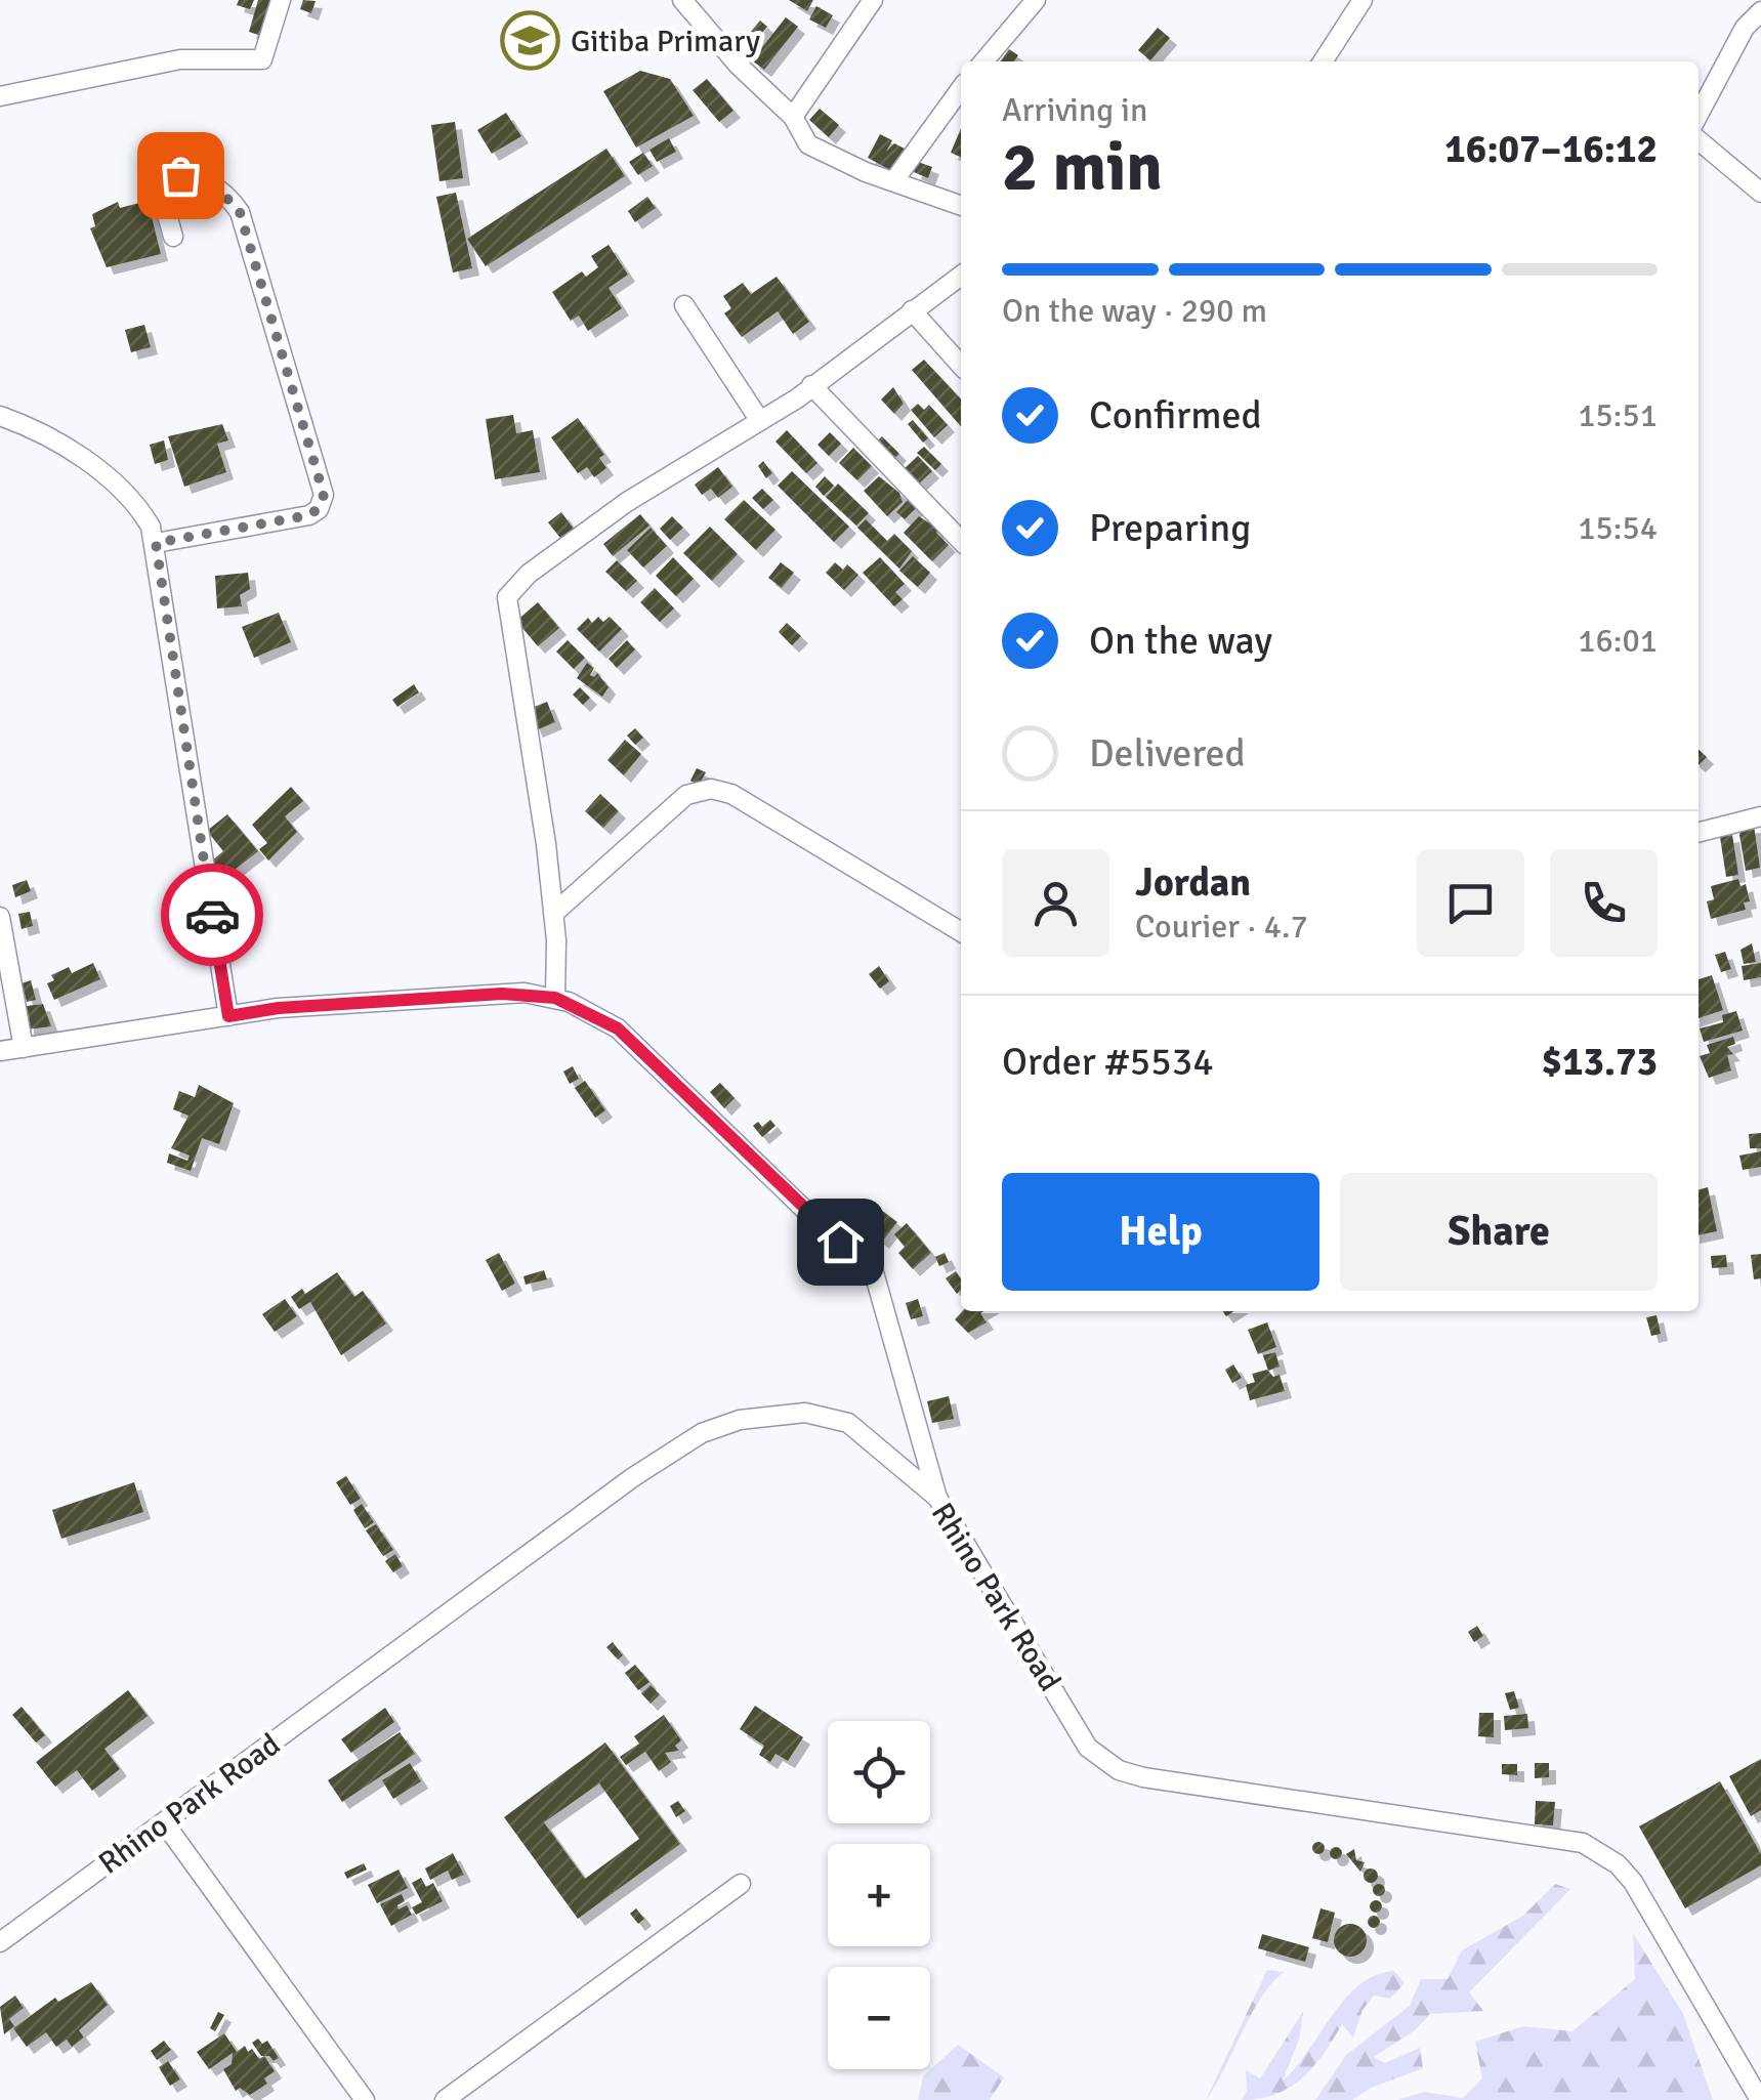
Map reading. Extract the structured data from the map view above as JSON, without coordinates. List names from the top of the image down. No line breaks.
{"streets":{"street":["Rhino Park Road"]},"places":{"school or university":["Gitiba Primary"]},"page":{"heading":["2 min","Arriving in","16:07–16:12"],"panel":["Jordan","Courier · 4.7","Order #5534","$13.73"],"bar":"On the way · 290 m","list":[["Confirmed","15:51"],["Preparing","15:54"],["On the way","16:01"],"Delivered"],"buttons":["Help","Share"],"map_buttons":["+","−"]}}
